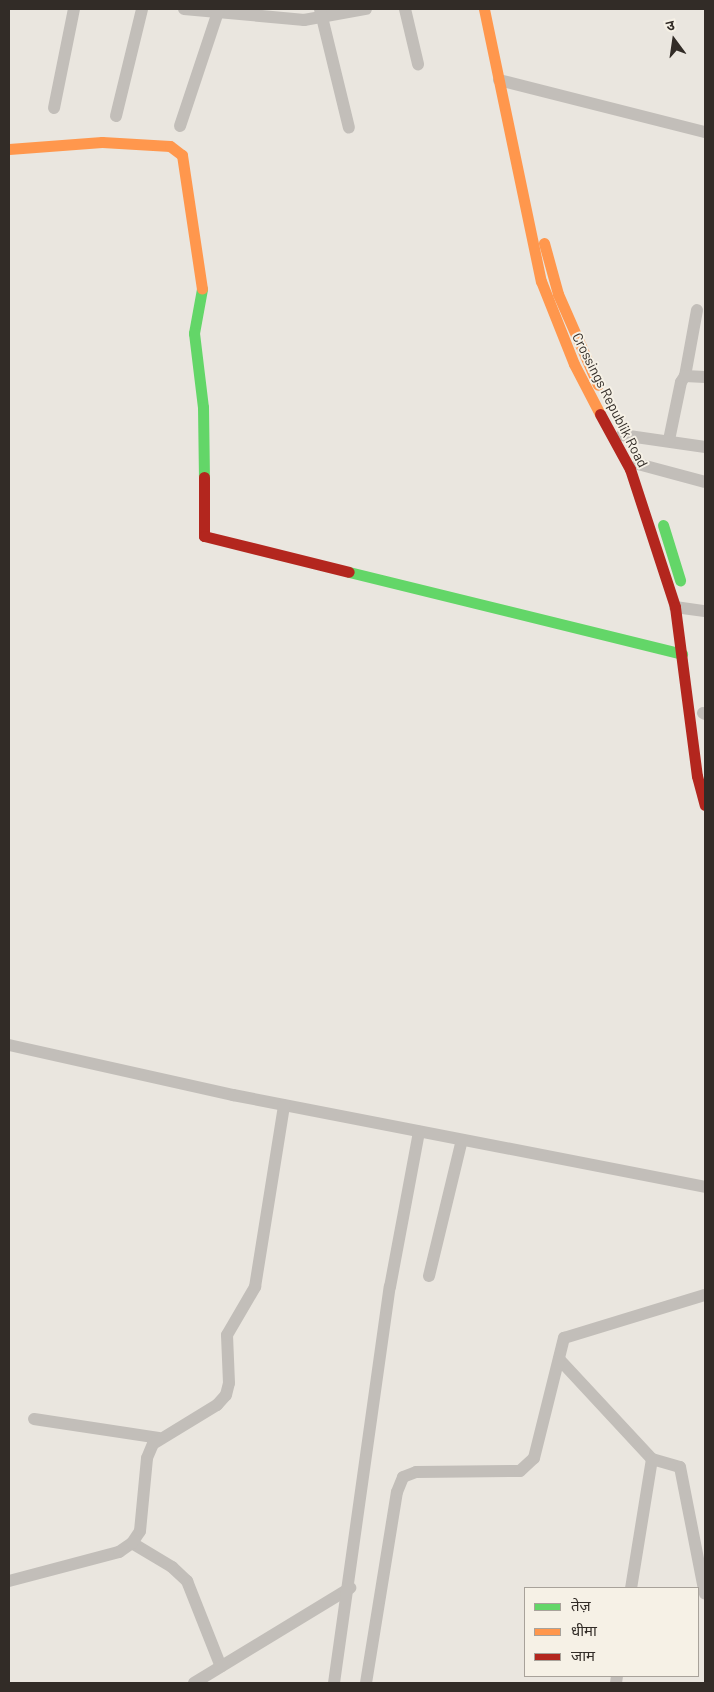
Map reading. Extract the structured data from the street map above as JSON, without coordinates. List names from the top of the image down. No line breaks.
{"streets":{"street":["Crossings Republik Road"]},"legend":["तेज़","धीमा","जाम"],"north":"top"}
